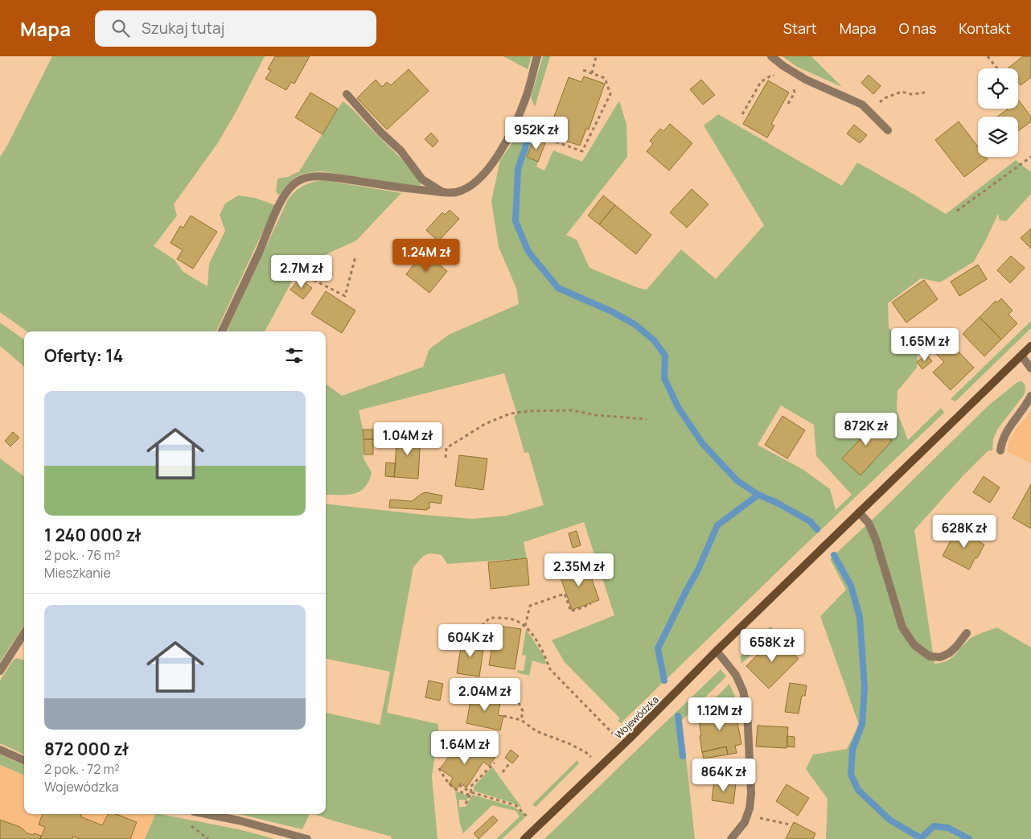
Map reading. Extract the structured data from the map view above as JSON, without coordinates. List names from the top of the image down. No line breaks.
{"streets":{"main road":["Wojewódzka"]},"page":{"header":"Mapa","search":"Szukaj tutaj","nav":["Start","Mapa","O nas","Kontakt"],"price":["952K zł","1.24M zł","2.7M zł","1.65M zł","872K zł","1.04M zł","628K zł","2.35M zł","604K zł","658K zł","2.04M zł","1.12M zł","1.64M zł","864K zł"],"heading":"Oferty: 14","list":[{"name":"1 240 000 zł","note":"2 pok. · 76 m² · Mieszkanie"},{"name":"872 000 zł","note":"2 pok. · 72 m² · Wojewódzka"}]}}
